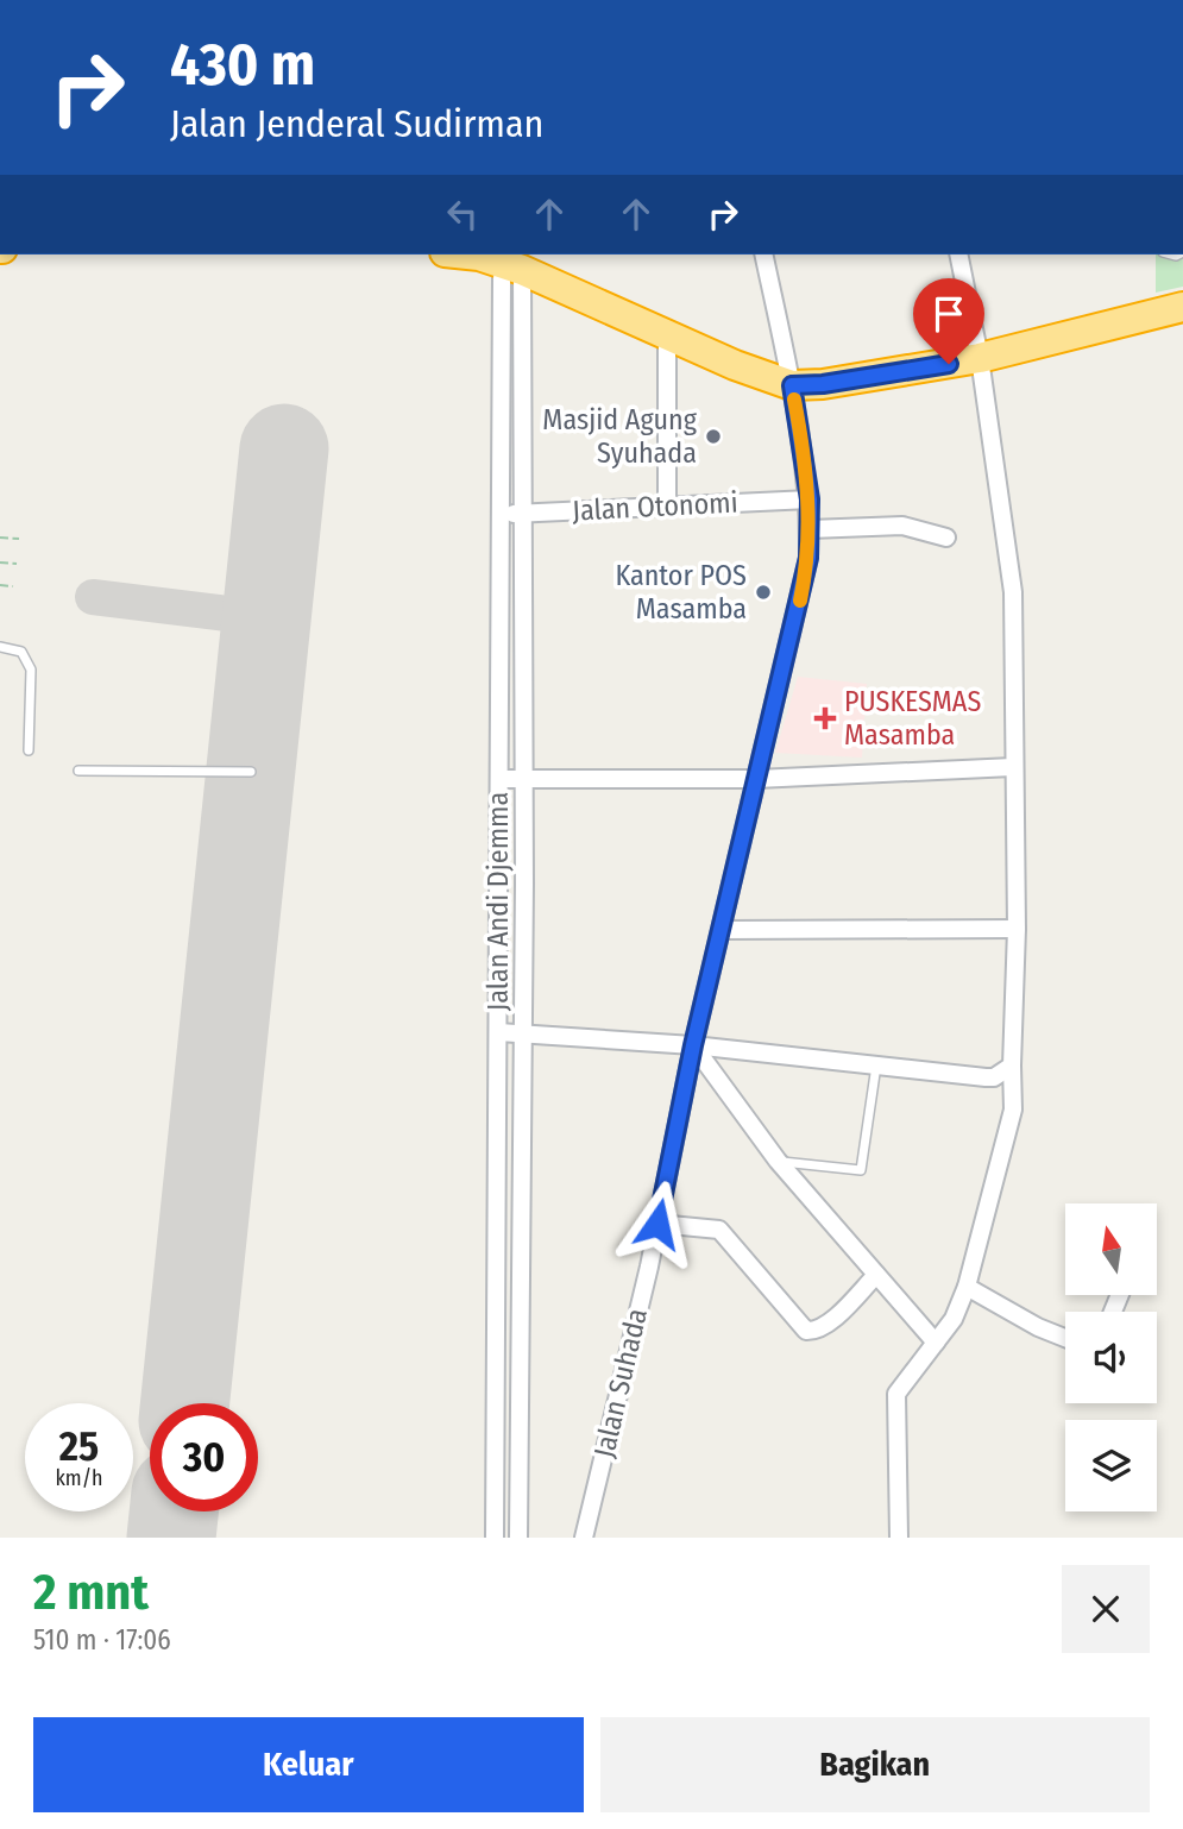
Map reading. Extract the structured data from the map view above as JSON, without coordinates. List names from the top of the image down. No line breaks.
{"streets":{"street":["Jalan Otonomi","Jalan Andi Djemma","Jalan Suhada"]},"crossings":[["Jalan Otonomi","Jalan Andi Djemma"],["Jalan Otonomi","Jalan Suhada"]],"places":{"other":["Masjid Agung Syuhada","Kantor POS Masamba"],"health":["PUSKESMAS Masamba"]},"north":"top","page":{"turn":["430 m","Jalan Jenderal Sudirman"],"speed":"25 km/h","limit":"30","heading":["2 mnt","510 m · 17:06"],"buttons":["Keluar","Bagikan"]}}
